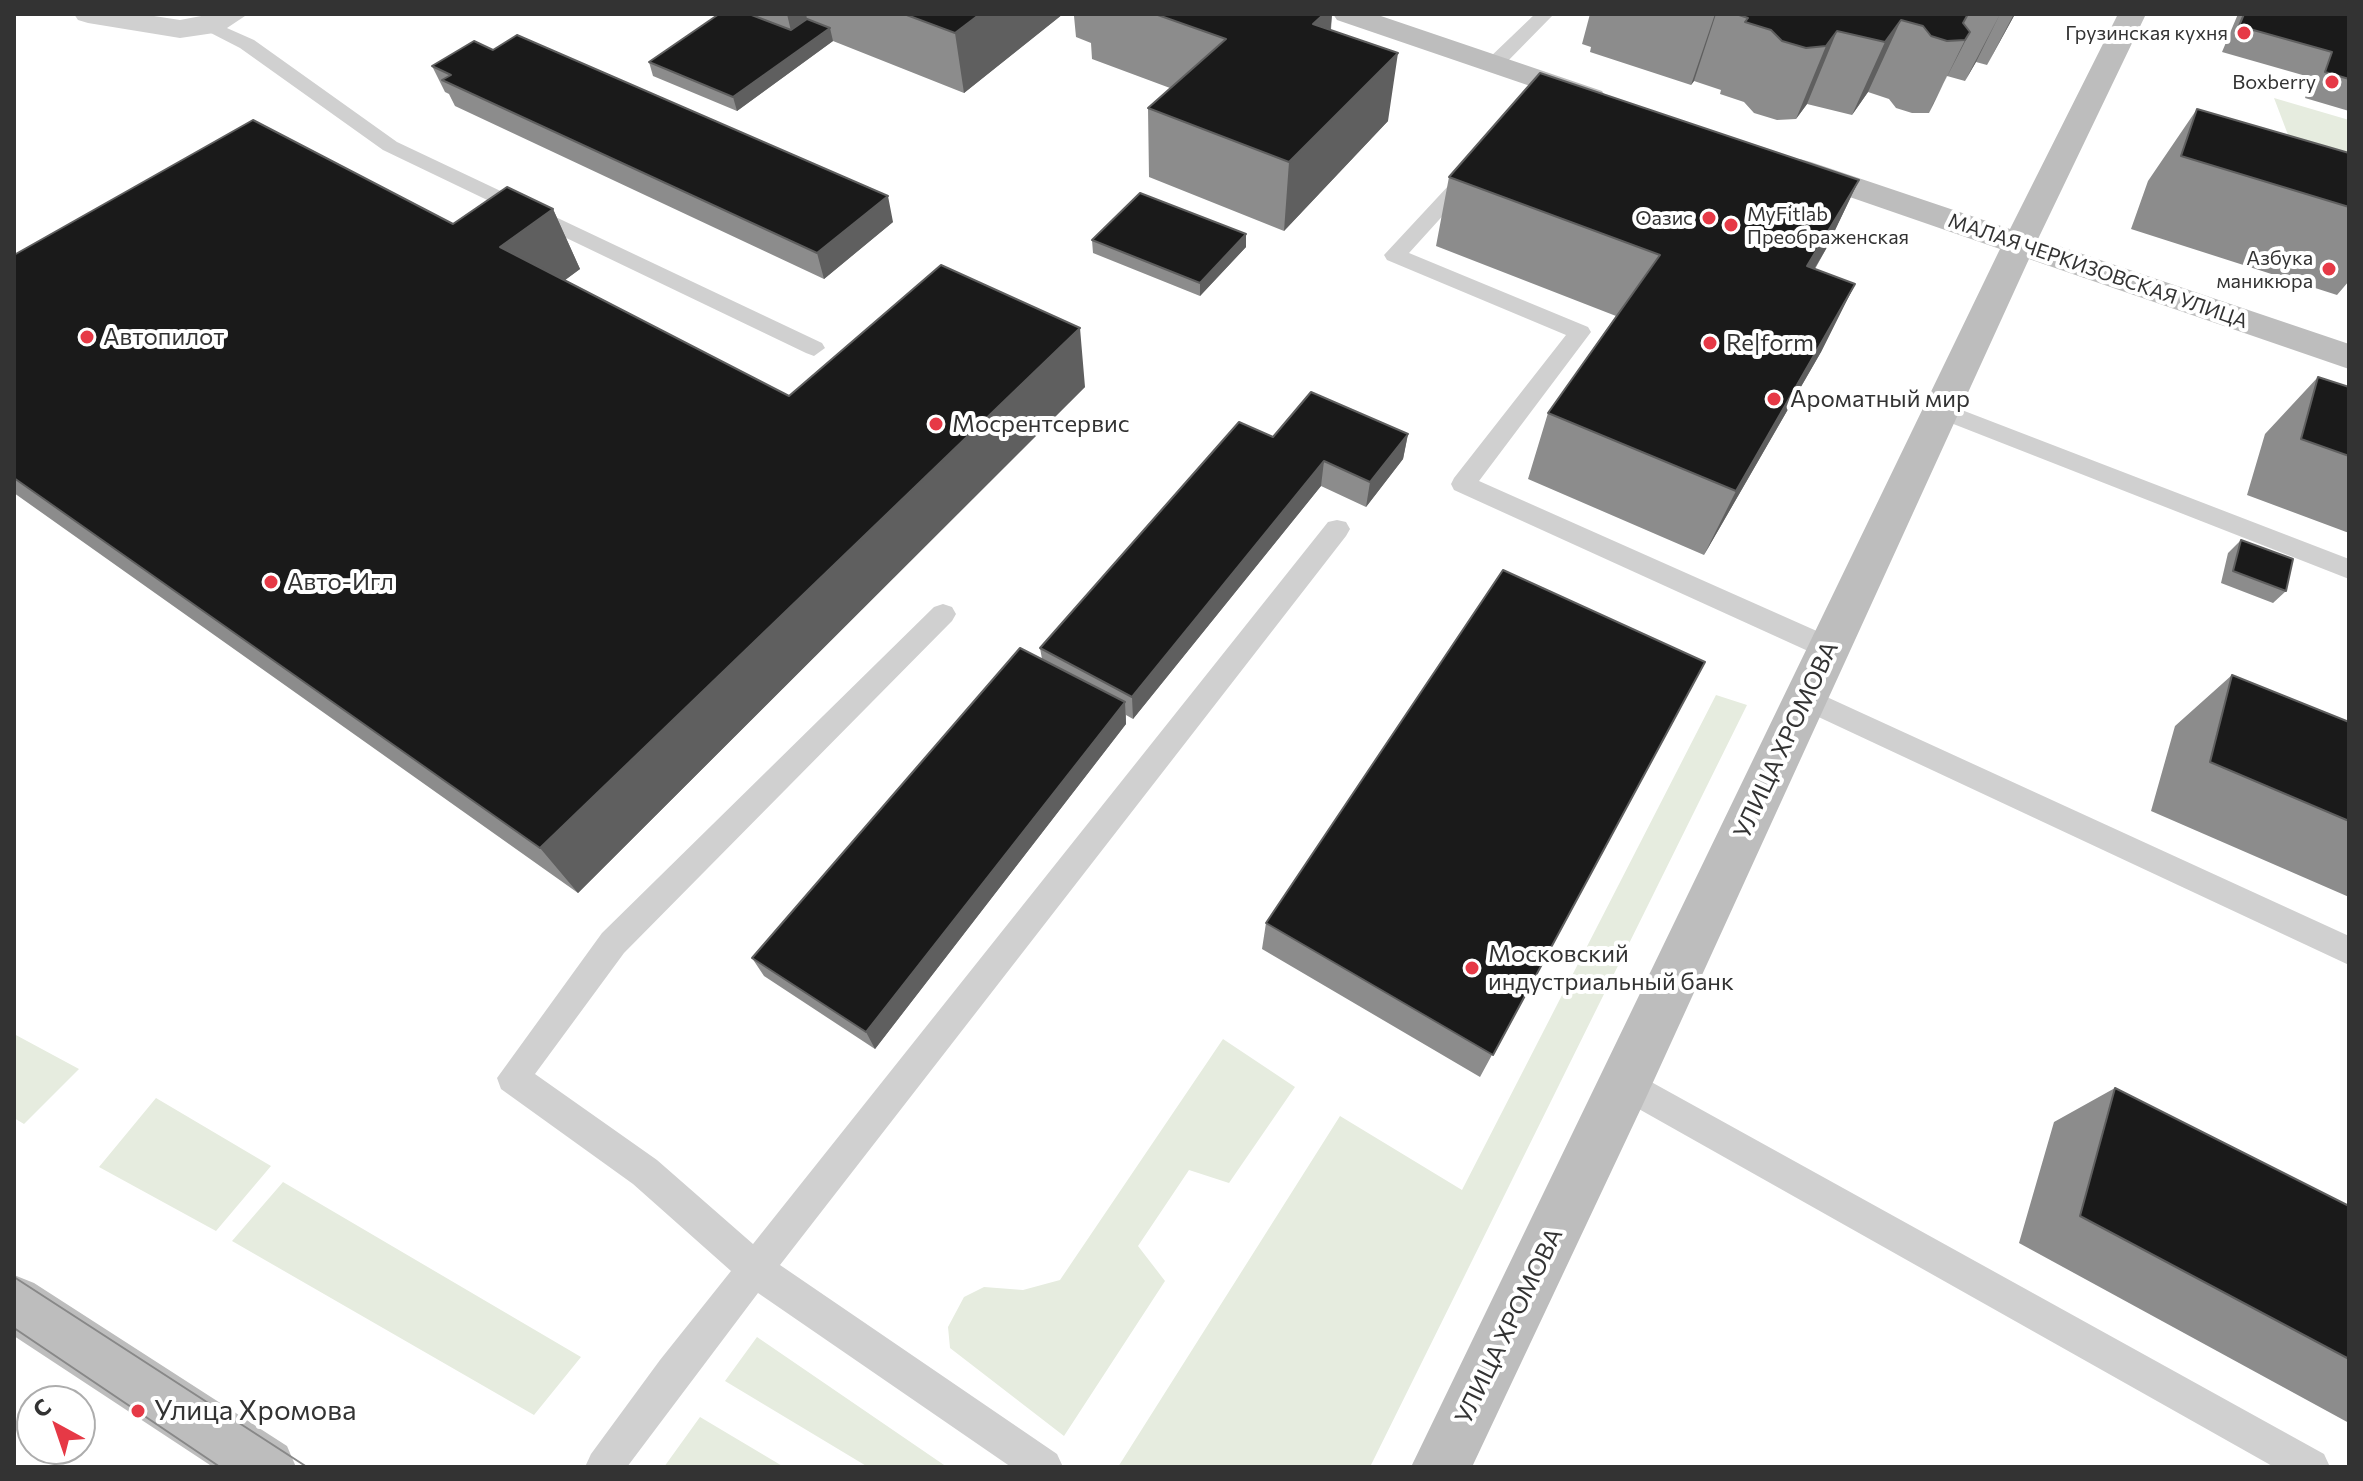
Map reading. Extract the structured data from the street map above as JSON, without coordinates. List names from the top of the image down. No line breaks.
{"streets":{"street":["МАЛАЯ ЧЕРКИЗОВСКАЯ УЛИЦА","УЛИЦА ХРОМОВА"]},"crossings":[["МАЛАЯ ЧЕРКИЗОВСКАЯ УЛИЦА","УЛИЦА ХРОМОВА"]],"places":["Грузинская кухня","Boxberry","Оазис","MyFitlab Преображенская","Азбука маникюра","Автопилот","Re|form","Ароматный мир","Мосрентсервис","Авто-Игл","Московский индустриальный банк","Улица Хромова"],"north":"top left"}
